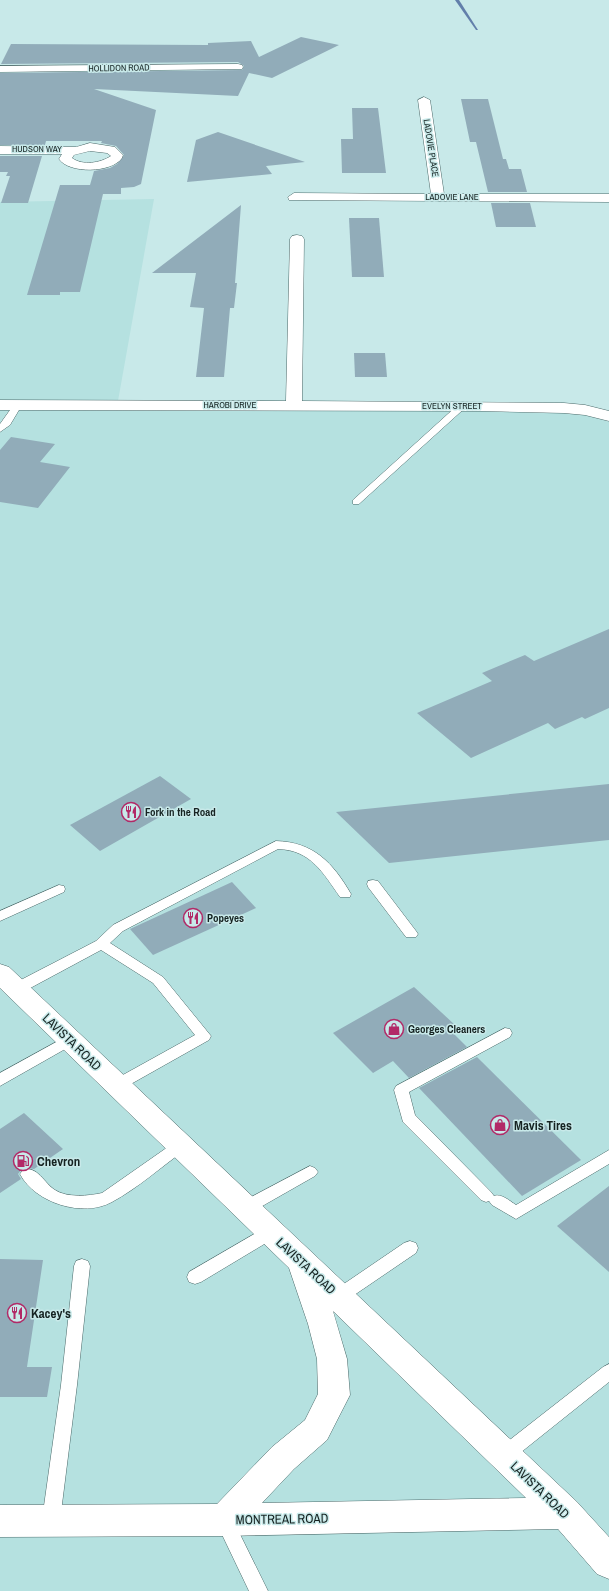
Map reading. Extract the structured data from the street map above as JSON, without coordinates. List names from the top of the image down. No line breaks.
{"streets":{"street":["HOLLIDON ROAD","LADOVIE PLACE","HUDSON WAY","LADOVIE LANE","HAROBI DRIVE","EVELYN STREET","LAVISTA ROAD","MONTREAL ROAD"]},"crossings":[["LADOVIE PLACE","LADOVIE LANE"],["HAROBI DRIVE","EVELYN STREET"],["LAVISTA ROAD","MONTREAL ROAD"]],"places":{"restaurant":["Fork in the Road","Popeyes","Kacey's"],"shop":["Georges Cleaners","Mavis Tires"],"fuel station":["Chevron"]}}
